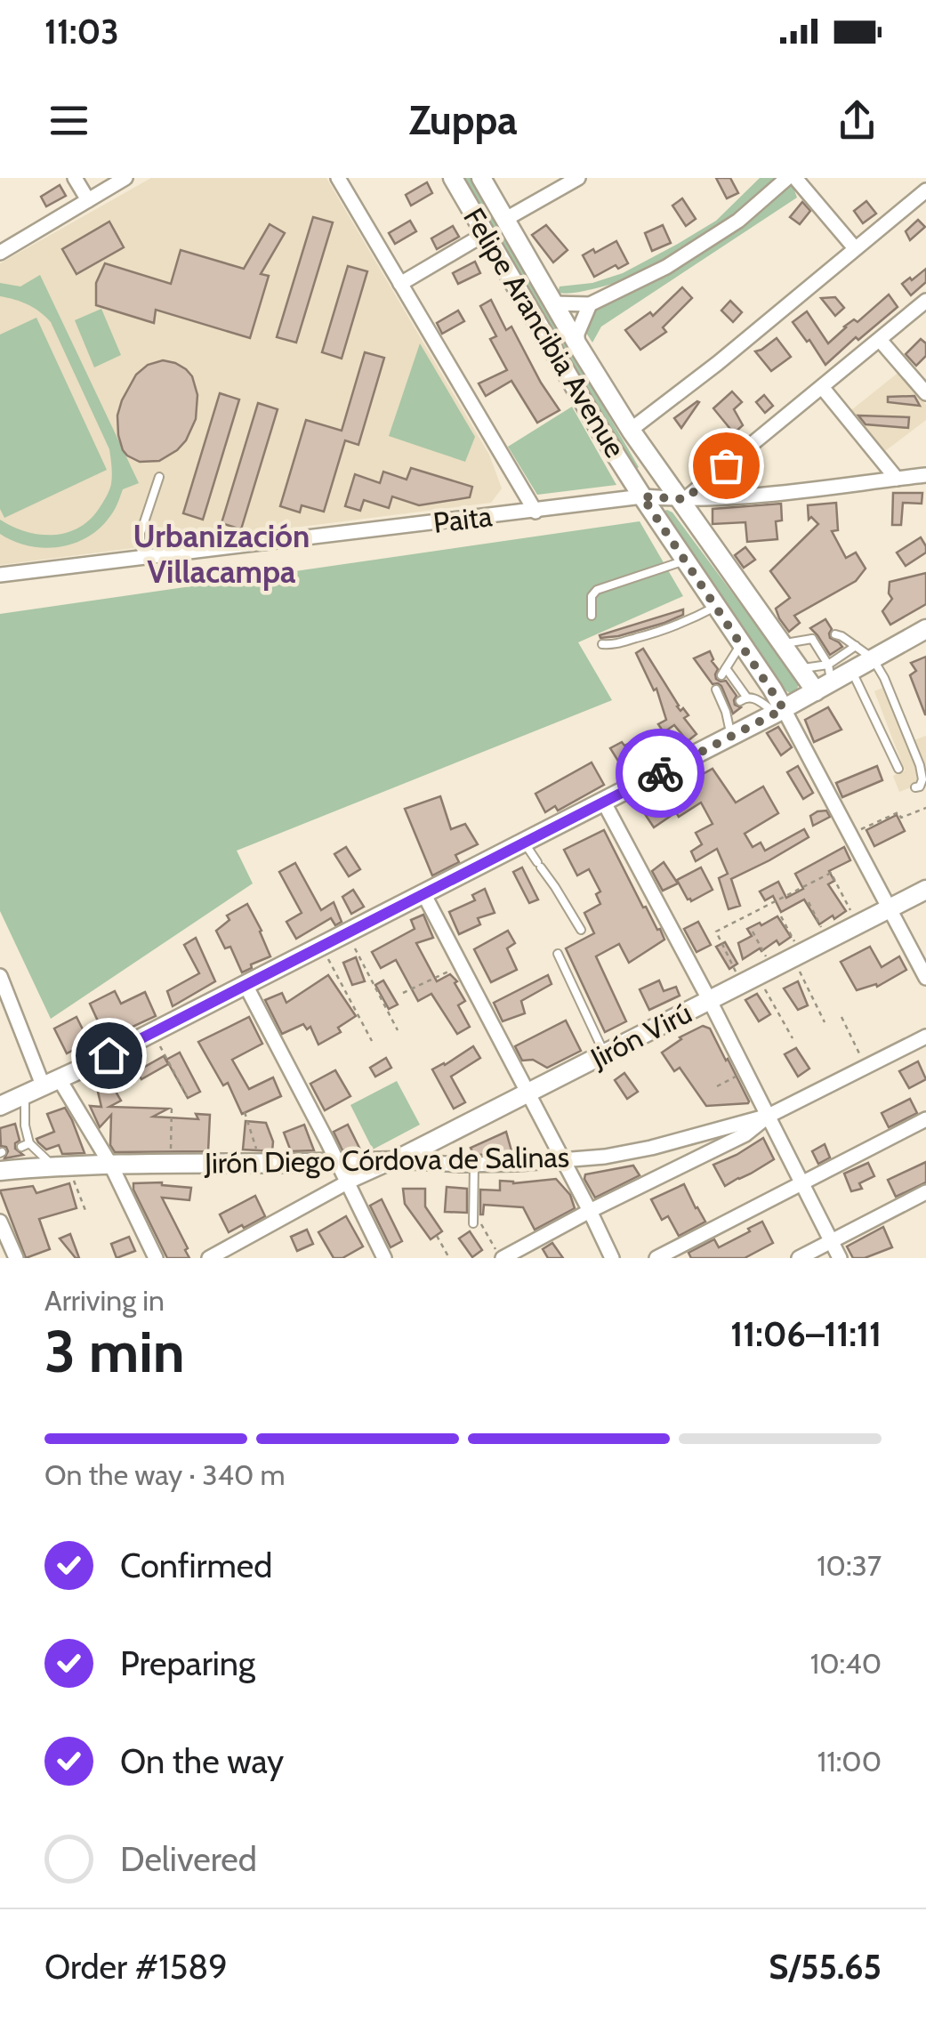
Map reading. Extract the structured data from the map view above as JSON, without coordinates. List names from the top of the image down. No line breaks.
{"streets":{"main road":["Felipe Arancibia Avenue","Jirón Virú","Jirón Diego Córdova de Salinas"],"street":["Paita"]},"crossings":[["Felipe Arancibia Avenue","Paita"],["Jirón Virú","Jirón Diego Córdova de Salinas"]],"districts":["Urbanización Villacampa"],"page":{"status":"11:03","header":"Zuppa","heading":["3 min","Arriving in","11:06–11:11"],"panel":["Order #1589","S/55.65"],"bar":"On the way · 340 m","list":[["Confirmed","10:37"],["Preparing","10:40"],["On the way","11:00"],"Delivered"]}}
